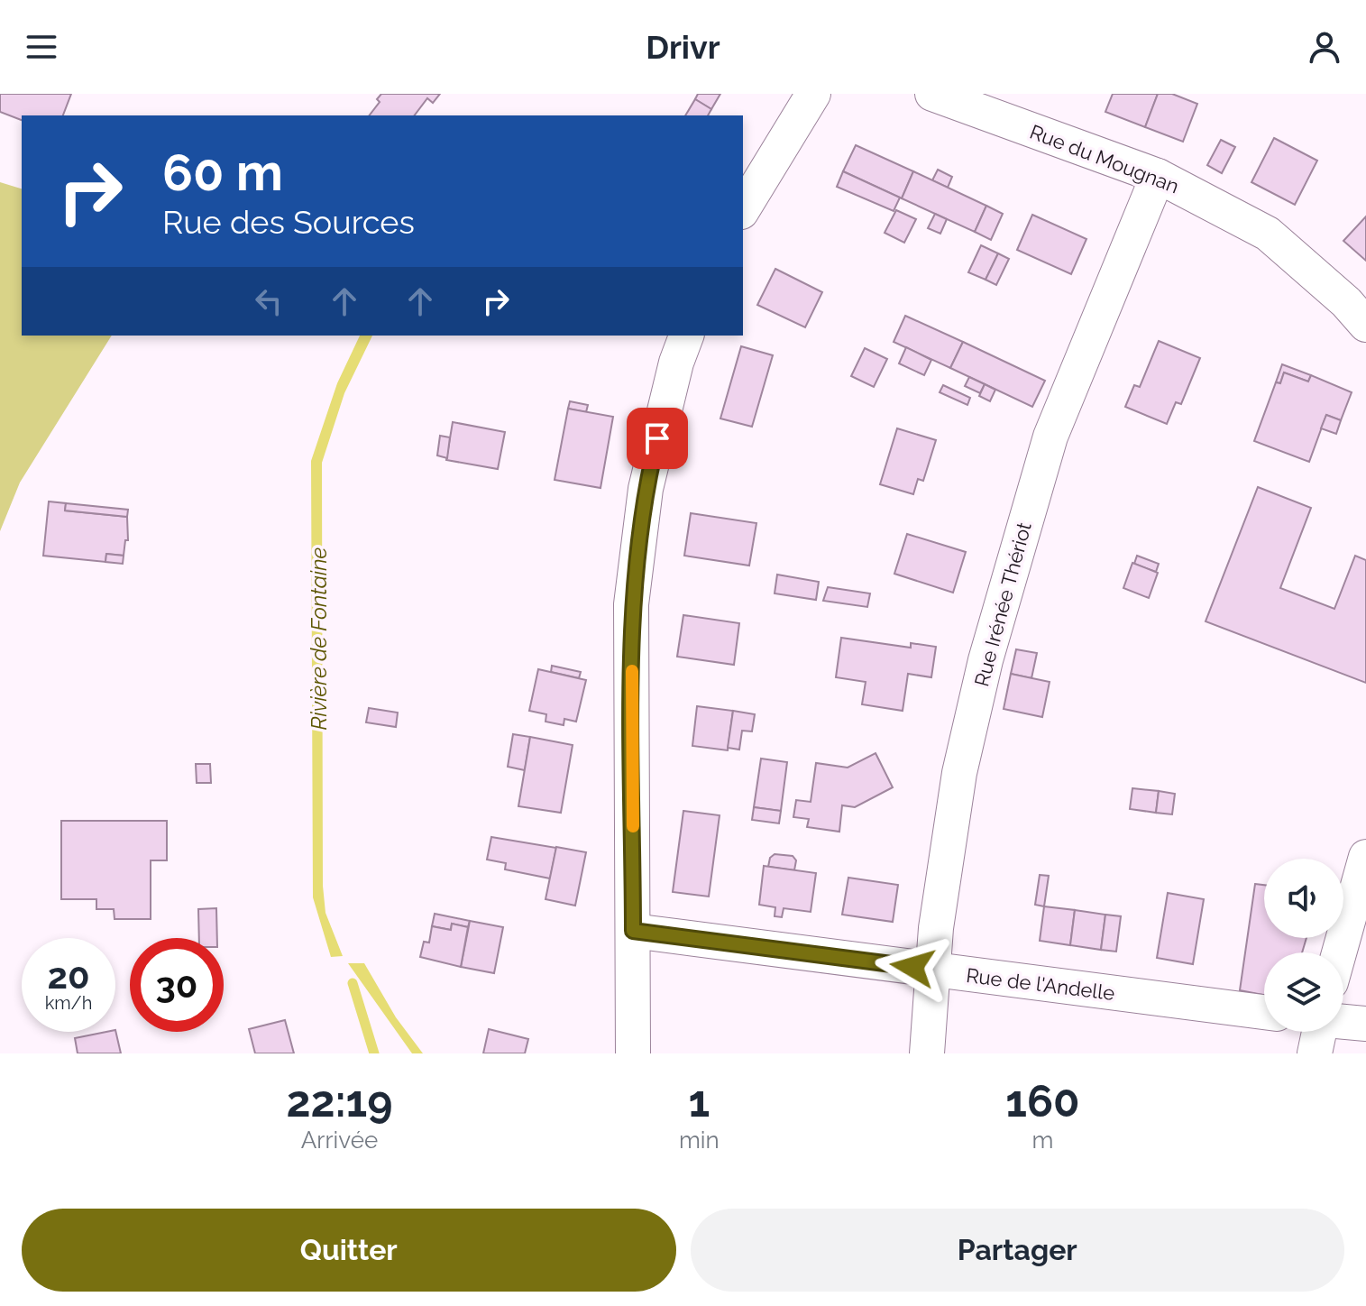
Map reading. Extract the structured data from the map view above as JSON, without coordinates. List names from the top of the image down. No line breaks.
{"streets":{"street":["Rue du Mougnan","Rue Irénée Thériot","Rue de l'Andelle"]},"crossings":[["Rue du Mougnan","Rue Irénée Thériot"],["Rue Irénée Thériot","Rue de l'Andelle"]],"water":["Rivière de Fontaine"],"page":{"header":"Drivr","turn":["60 m","Rue des Sources"],"speed":"20 km/h","limit":"30","eta":["22:19","Arrivée","1","min","160","m"],"buttons":["Quitter","Partager"]}}
